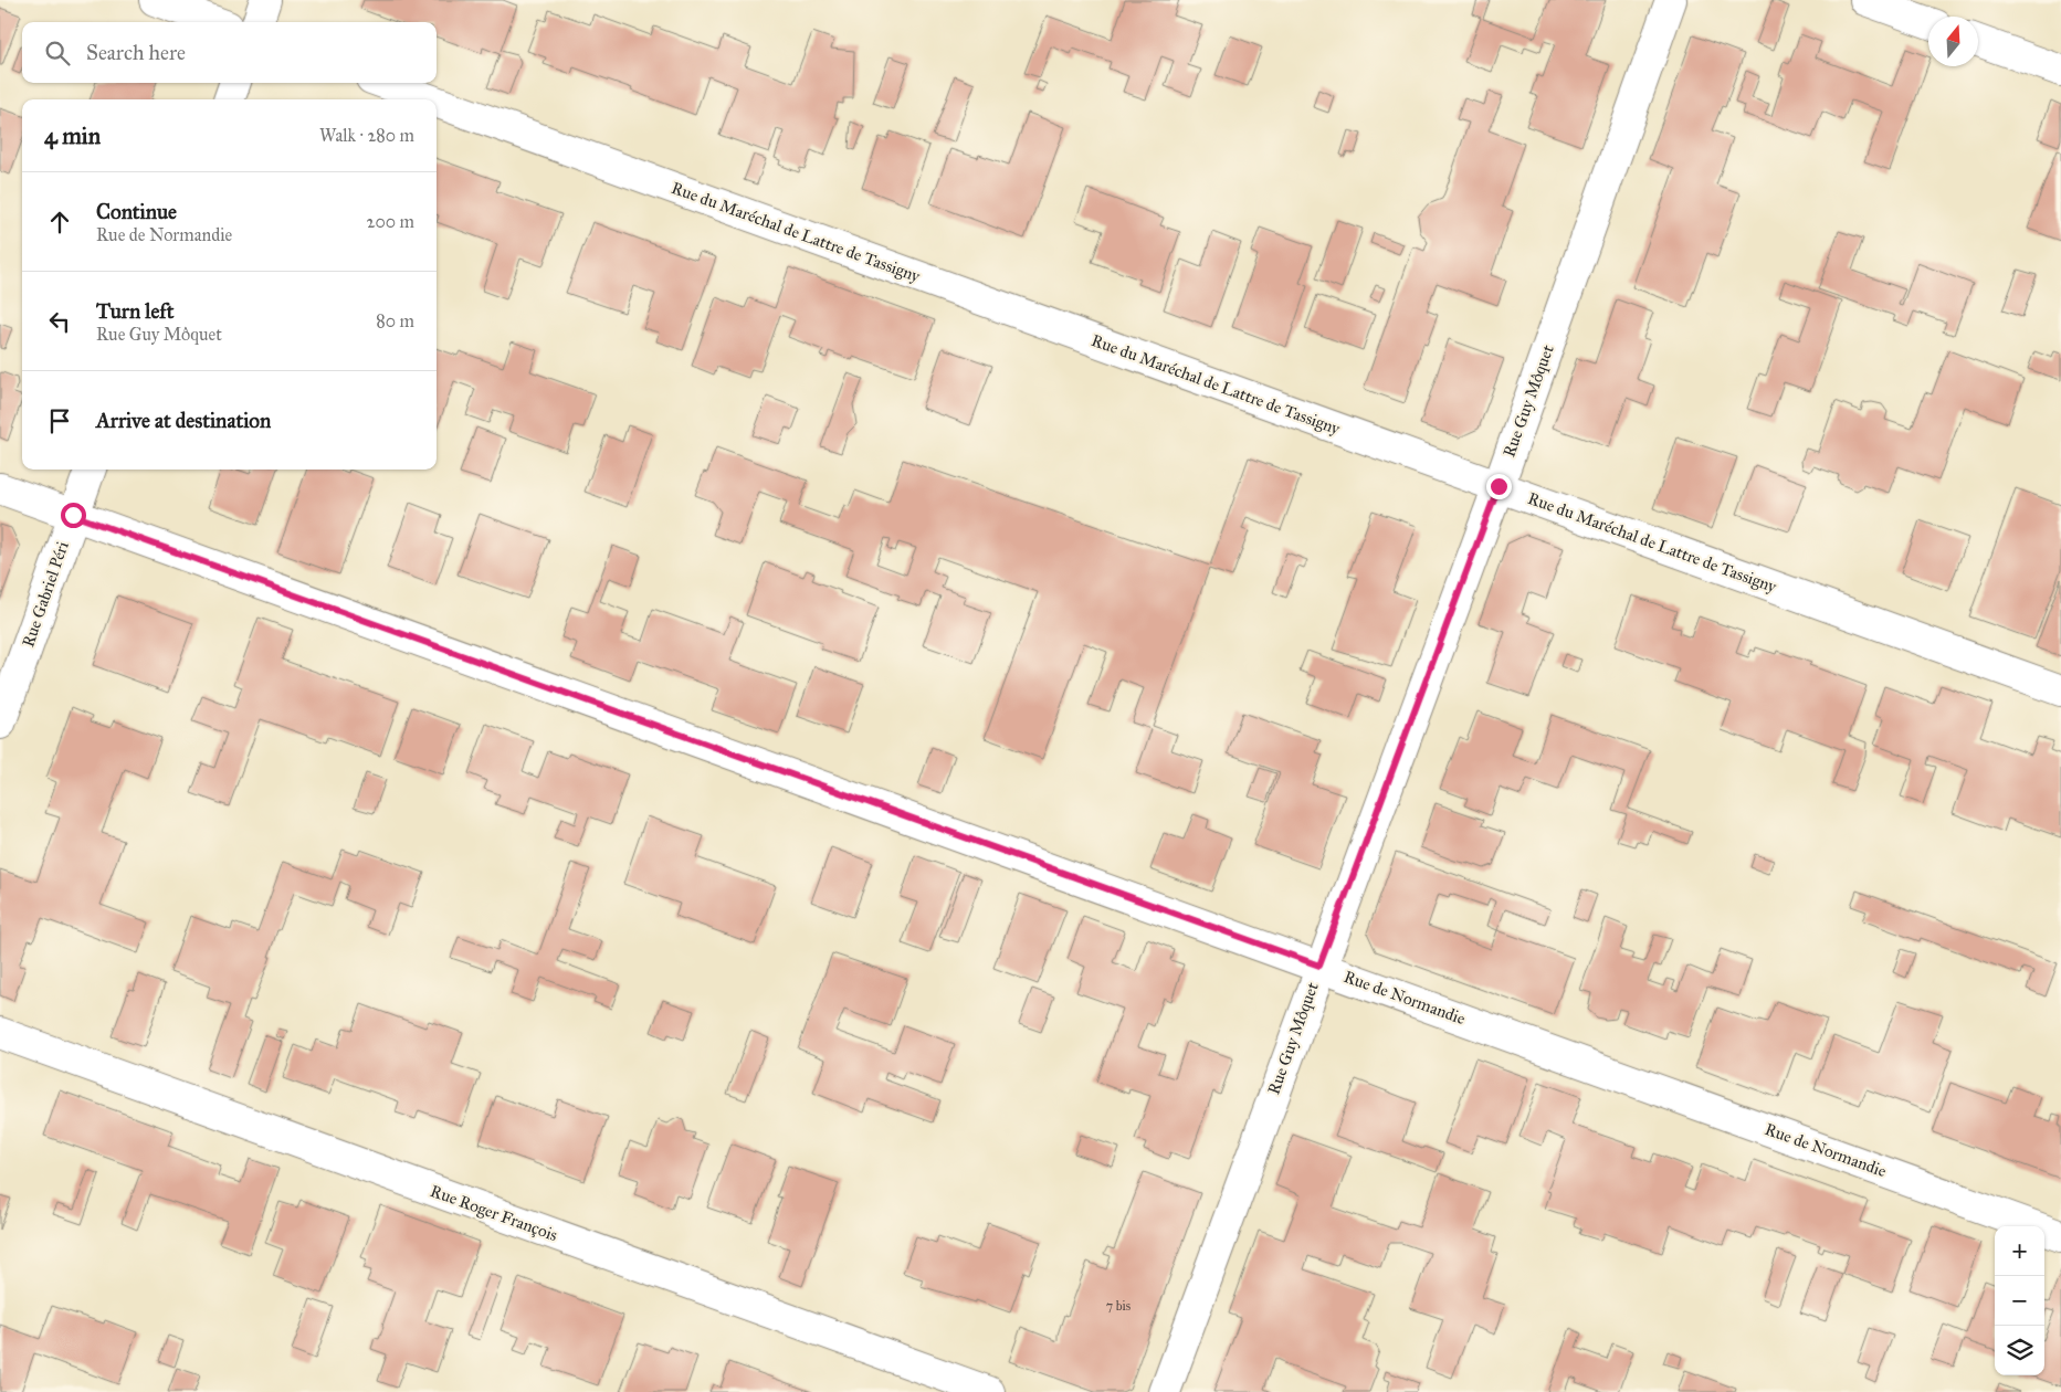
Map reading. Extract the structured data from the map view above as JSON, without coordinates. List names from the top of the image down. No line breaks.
{"streets":{"street":["Rue du Maréchal de Lattre de Tassigny","Rue Guy Môquet","Rue Gabriel Péri","Rue de Normandie","Rue Roger François"]},"crossings":[["Rue du Maréchal de Lattre de Tassigny","Rue Guy Môquet"],["Rue Guy Môquet","Rue de Normandie"],["Rue Gabriel Péri","Rue de Normandie"]],"house_numbers":["7 bis"],"north":"top","page":{"search":"Search here","heading":["4 min","Walk · 280 m"],"list":[["Continue","Rue de Normandie","200 m"],["Turn left","Rue Guy Môquet","80 m"],"Arrive at destination"],"map_buttons":["+","−"]}}
